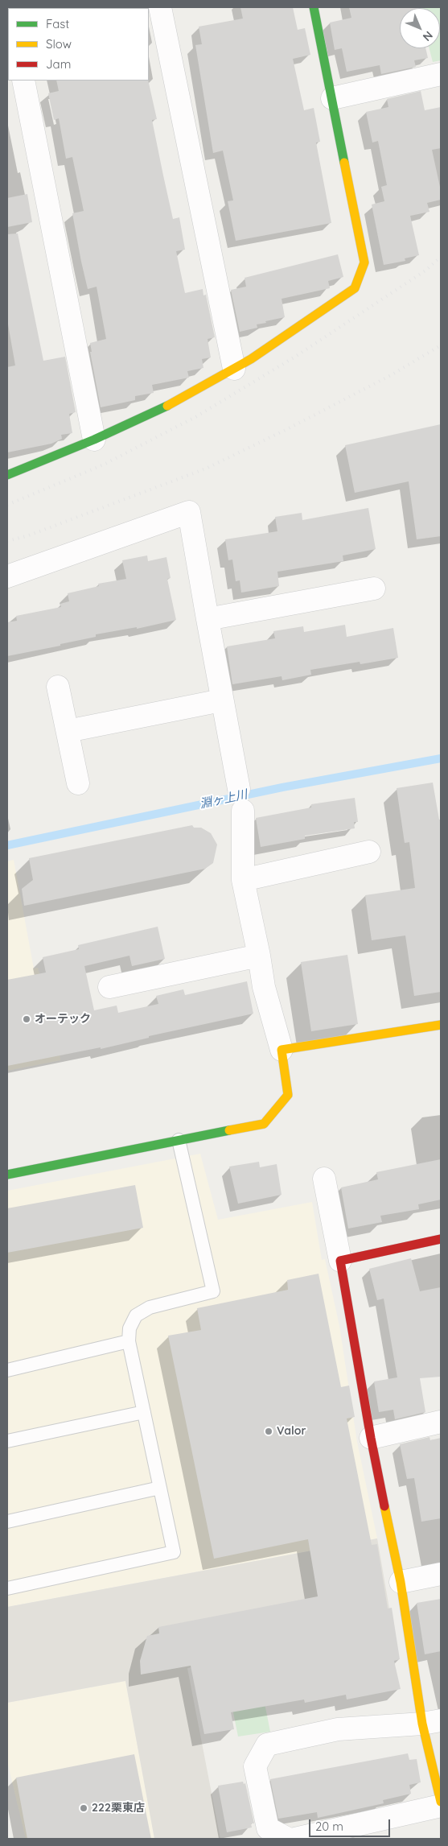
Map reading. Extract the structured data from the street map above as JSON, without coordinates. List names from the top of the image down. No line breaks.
{"water":["淵ヶ上川"],"places":["オーテック","Valor","222栗東店"],"legend":["Fast","Slow","Jam"],"scale_bar":"20 m","north":"bottom right"}
